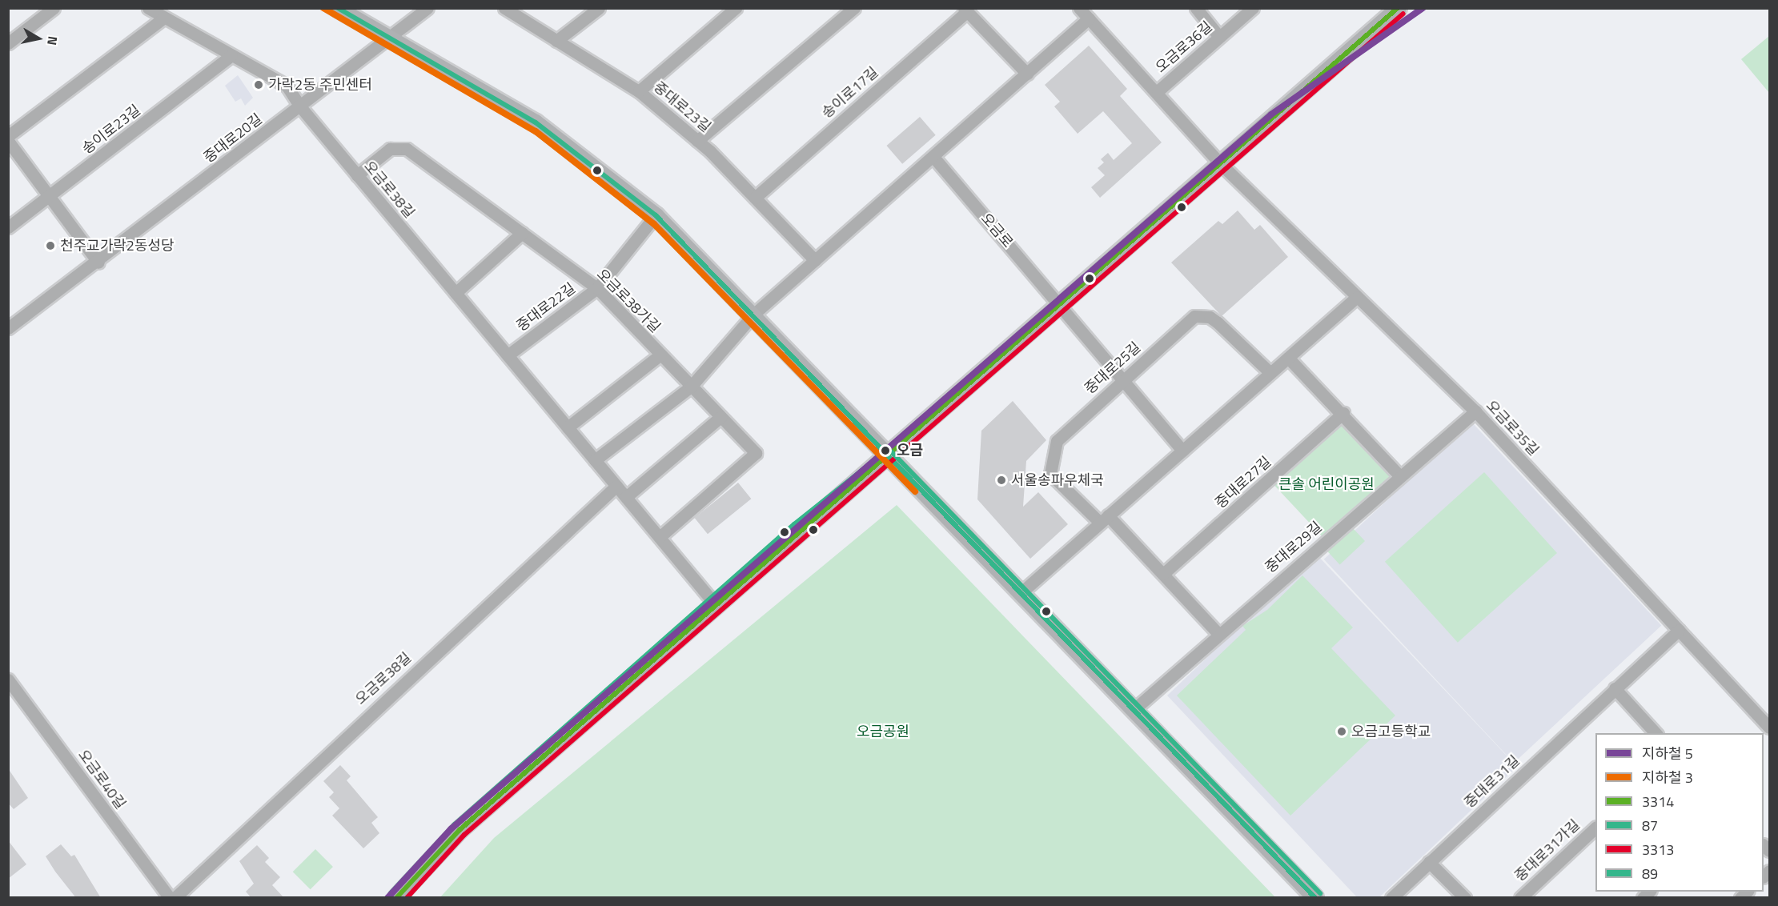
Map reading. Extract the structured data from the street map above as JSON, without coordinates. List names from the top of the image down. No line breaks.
{"streets":{"street":["오금로36길","송이로17길","중대로23길","송이로23길","중대로20길","오금로38길","오금로","오금로38가길","중대로22길","중대로25길","오금로35길","중대로27길","중대로29길","오금로40길","중대로31길","중대로31가길"]},"crossings":[["오금로36길","오금로35길"],["송이로17길","중대로23길"],["중대로20길","오금로38길"],["오금로38길","오금로38가길"],["오금로38길","중대로22길"],["오금로","중대로25길"],["오금로38가길","중대로22길"],["중대로25길","중대로27길"],["중대로25길","중대로29길"],["오금로35길","중대로29길"],["오금로35길","중대로31길"]],"parks":["큰솔 어린이공원","오금공원"],"places":["가락2동 주민센터","천주교가락2동성당","오금","서울송파우체국","오금고등학교"],"lines":["metro line 5","metro line 3","transit line 3314","transit line 87","transit line 3313","transit line 89"],"legend":["지하철 5","지하철 3","3314","87","3313","89"],"north":"right"}
